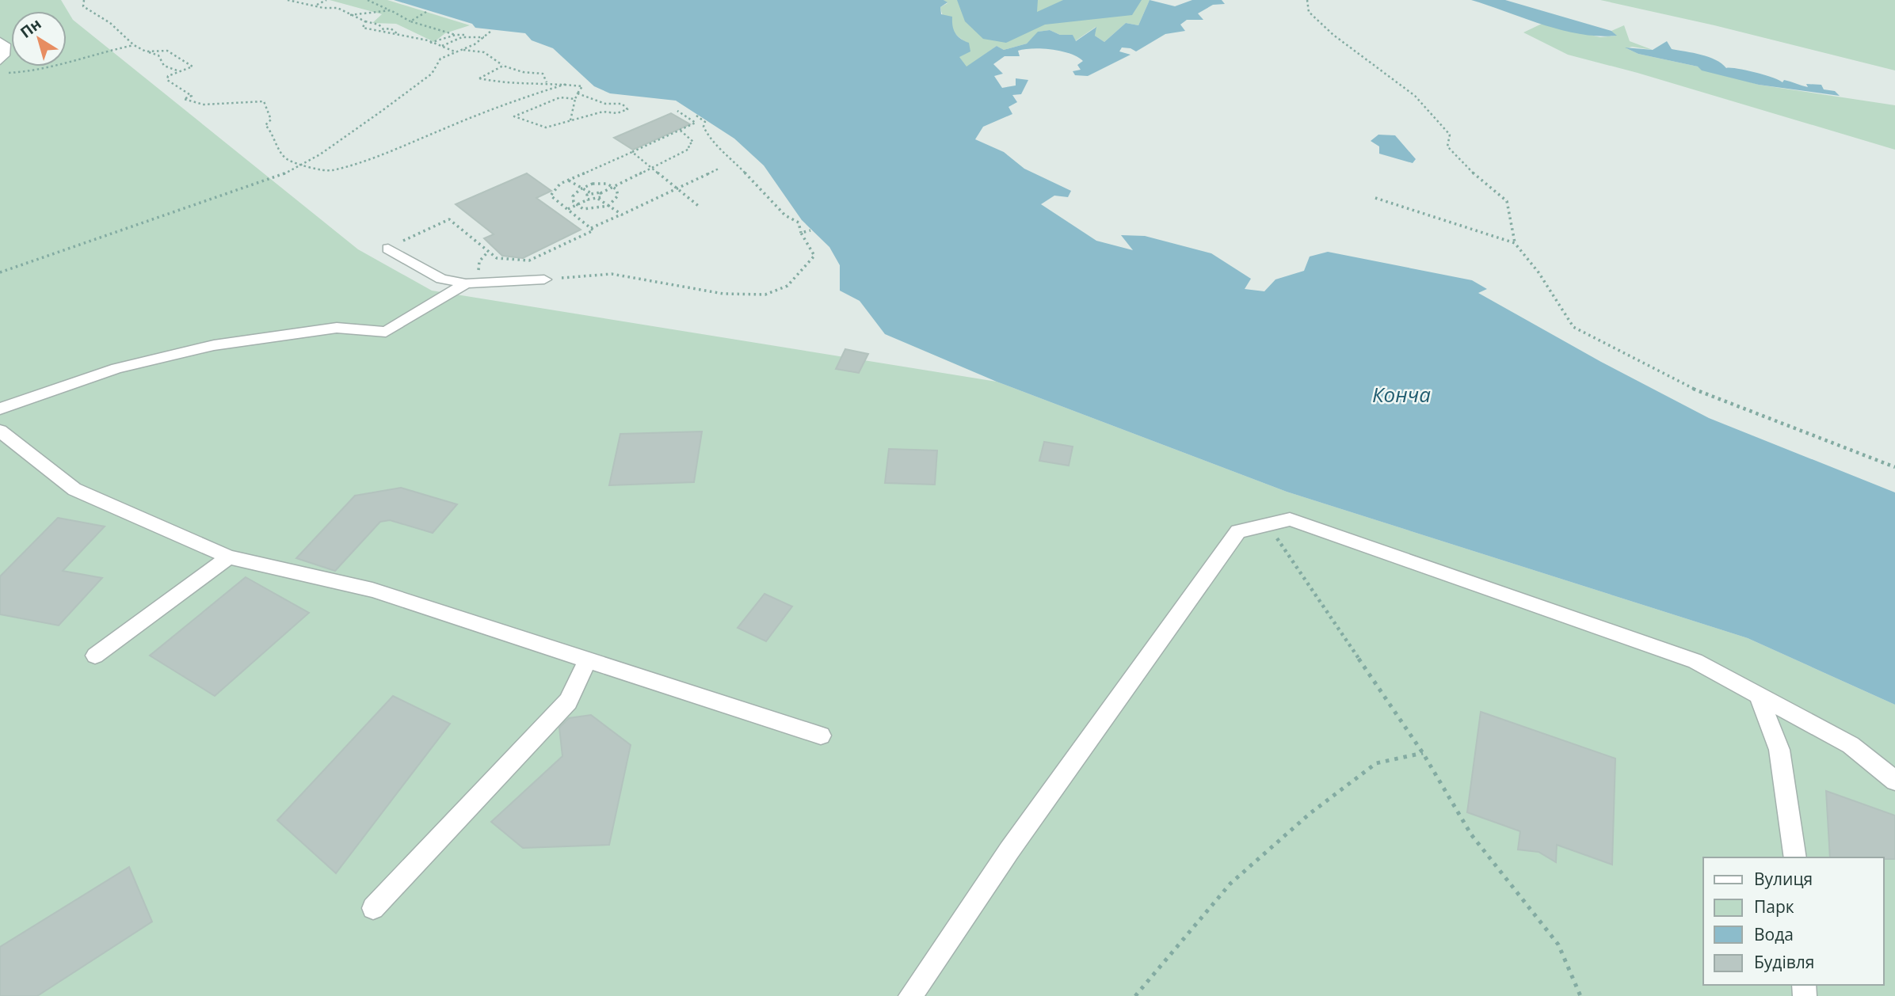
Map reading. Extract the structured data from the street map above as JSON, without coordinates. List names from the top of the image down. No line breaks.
{"water":["Конча"],"legend":["Вулиця","Парк","Вода","Будівля"],"north":"top left"}
